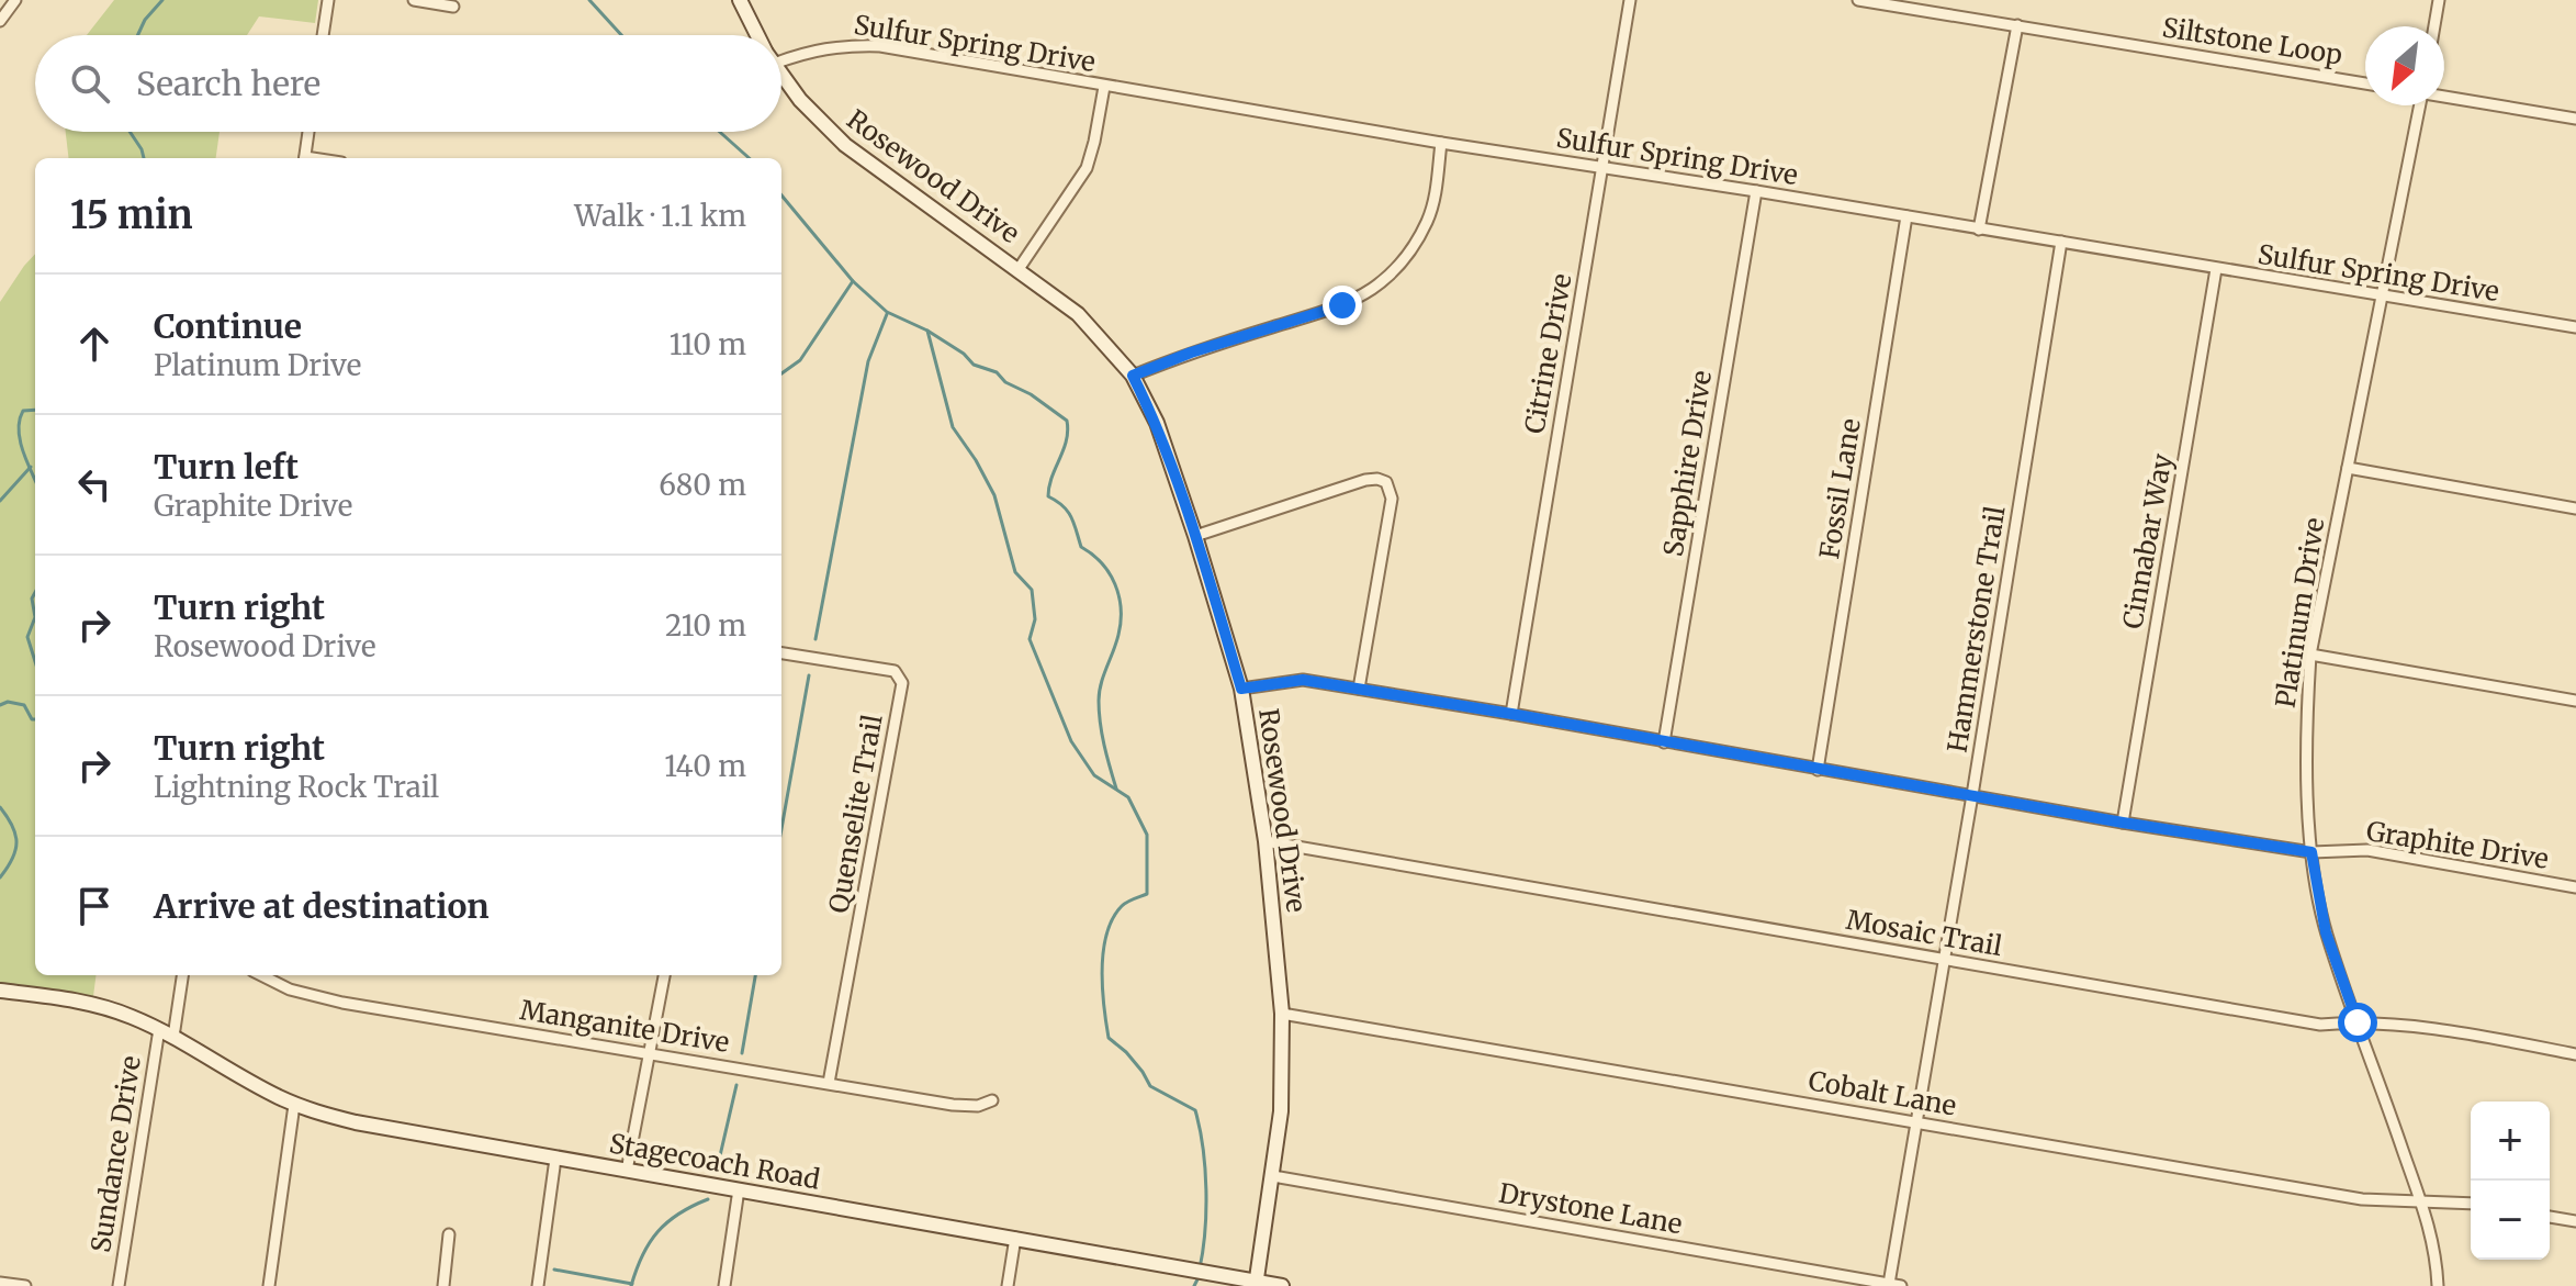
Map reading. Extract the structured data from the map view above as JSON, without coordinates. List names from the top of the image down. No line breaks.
{"streets":{"street":["Siltstone Loop","Sulfur Spring Drive","Rosewood Drive","Citrine Drive","Sapphire Drive","Fossil Lane","Cinnabar Way","Platinum Drive","Hammerstone Trail","Quenselite Trail","Graphite Drive","Mosaic Trail","Manganite Drive","Cobalt Lane","Sundance Drive","Stagecoach Road","Drystone Lane"]},"crossings":[["Sulfur Spring Drive","Citrine Drive"],["Sulfur Spring Drive","Sapphire Drive"],["Sulfur Spring Drive","Fossil Lane"],["Sulfur Spring Drive","Cinnabar Way"],["Sulfur Spring Drive","Platinum Drive"],["Sulfur Spring Drive","Hammerstone Trail"],["Rosewood Drive","Graphite Drive"],["Rosewood Drive","Mosaic Trail"],["Rosewood Drive","Cobalt Lane"],["Rosewood Drive","Stagecoach Road"],["Rosewood Drive","Drystone Lane"],["Citrine Drive","Graphite Drive"],["Sapphire Drive","Graphite Drive"],["Fossil Lane","Graphite Drive"],["Cinnabar Way","Graphite Drive"],["Platinum Drive","Graphite Drive"],["Platinum Drive","Mosaic Trail"],["Platinum Drive","Cobalt Lane"],["Hammerstone Trail","Graphite Drive"],["Hammerstone Trail","Mosaic Trail"],["Hammerstone Trail","Cobalt Lane"],["Hammerstone Trail","Drystone Lane"],["Quenselite Trail","Manganite Drive"],["Sundance Drive","Stagecoach Road"]],"north":"bottom left","page":{"search":"Search here","heading":["15 min","Walk · 1.1 km"],"list":[["Continue","Platinum Drive","110 m"],["Turn left","Graphite Drive","680 m"],["Turn right","Rosewood Drive","210 m"],["Turn right","Lightning Rock Trail","140 m"],"Arrive at destination"],"map_buttons":["+","−"]}}
